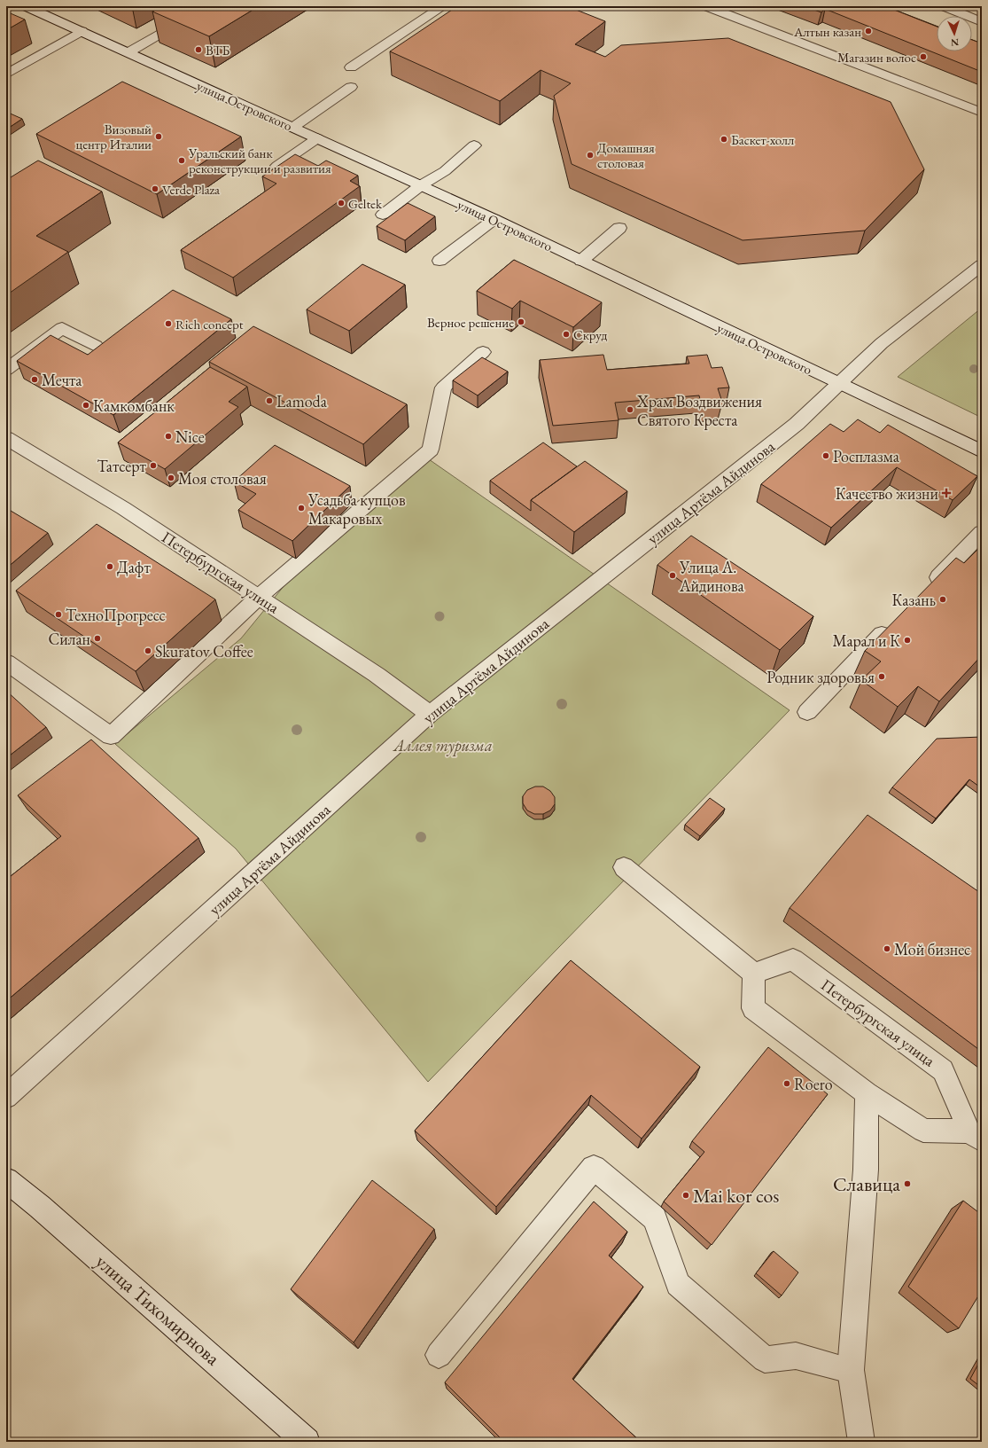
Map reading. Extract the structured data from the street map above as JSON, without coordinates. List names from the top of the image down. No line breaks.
{"streets":{"street":["улица Островского","улица Артёма Айдинова","Петербургская улица","улица Тихомирнова"]},"crossings":[["улица Островского","улица Артёма Айдинова"],["улица Артёма Айдинова","Петербургская улица"]],"parks":["Аллея туризма"],"places":{"other":["Алтын казан","ВТБ","Магазин волос","Визовый центр Италии","Баскет-холл","Домашняя столовая","Уральский банк реконструкции и развития","Verde Plaza","Geltek","Верное решение","Rich concept","Скруд","Мечта","Lamoda","Камкомбанк","Храм Воздвижения Святого Креста","Nice","Росплазма","Татсерт","Моя столовая","Усадьба купцов Макаровых","Дафт","Улица А. Айдинова","Казань","ТехноПрогресс","Силан","Марал и К","Skuratov Coffee","Родник здоровья","Мой бизнес","Roero","Славица","Mai kor cos"],"health":["Качество жизни"]},"north":"bottom"}
